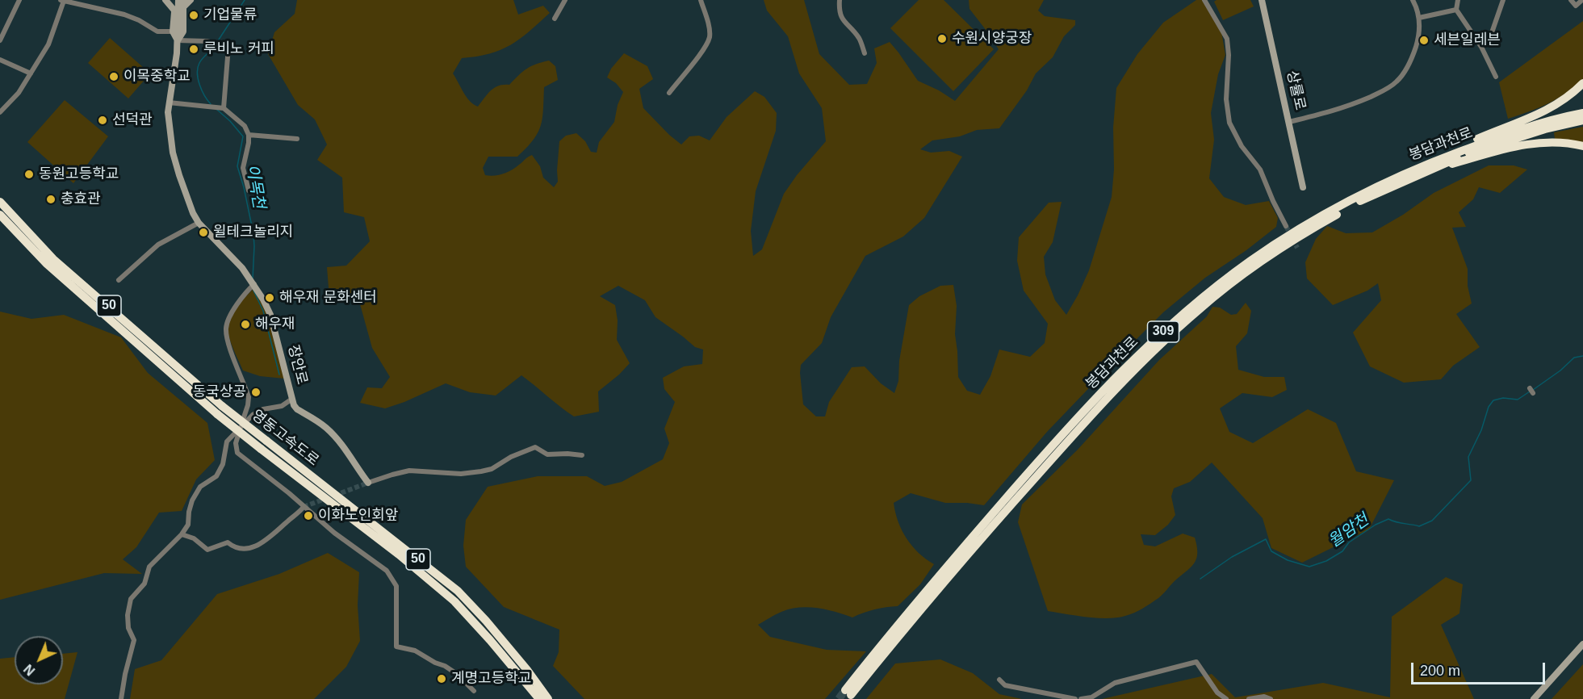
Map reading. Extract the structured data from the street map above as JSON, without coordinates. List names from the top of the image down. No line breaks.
{"streets":{"highway":["봉담과천로","50","309","영동고속도로"],"street":["상률로","장안로"]},"water":["이목천","월암천"],"places":["기업물류","수원시양궁장","세븐일레븐","루비노 커피","이목중학교","선덕관","동원고등학교","충효관","윌테크놀리지","해우재 문화센터","해우재","동국상공","이화노인회앞","계명고등학교"],"scale_bar":"200 m","north":"bottom left"}
